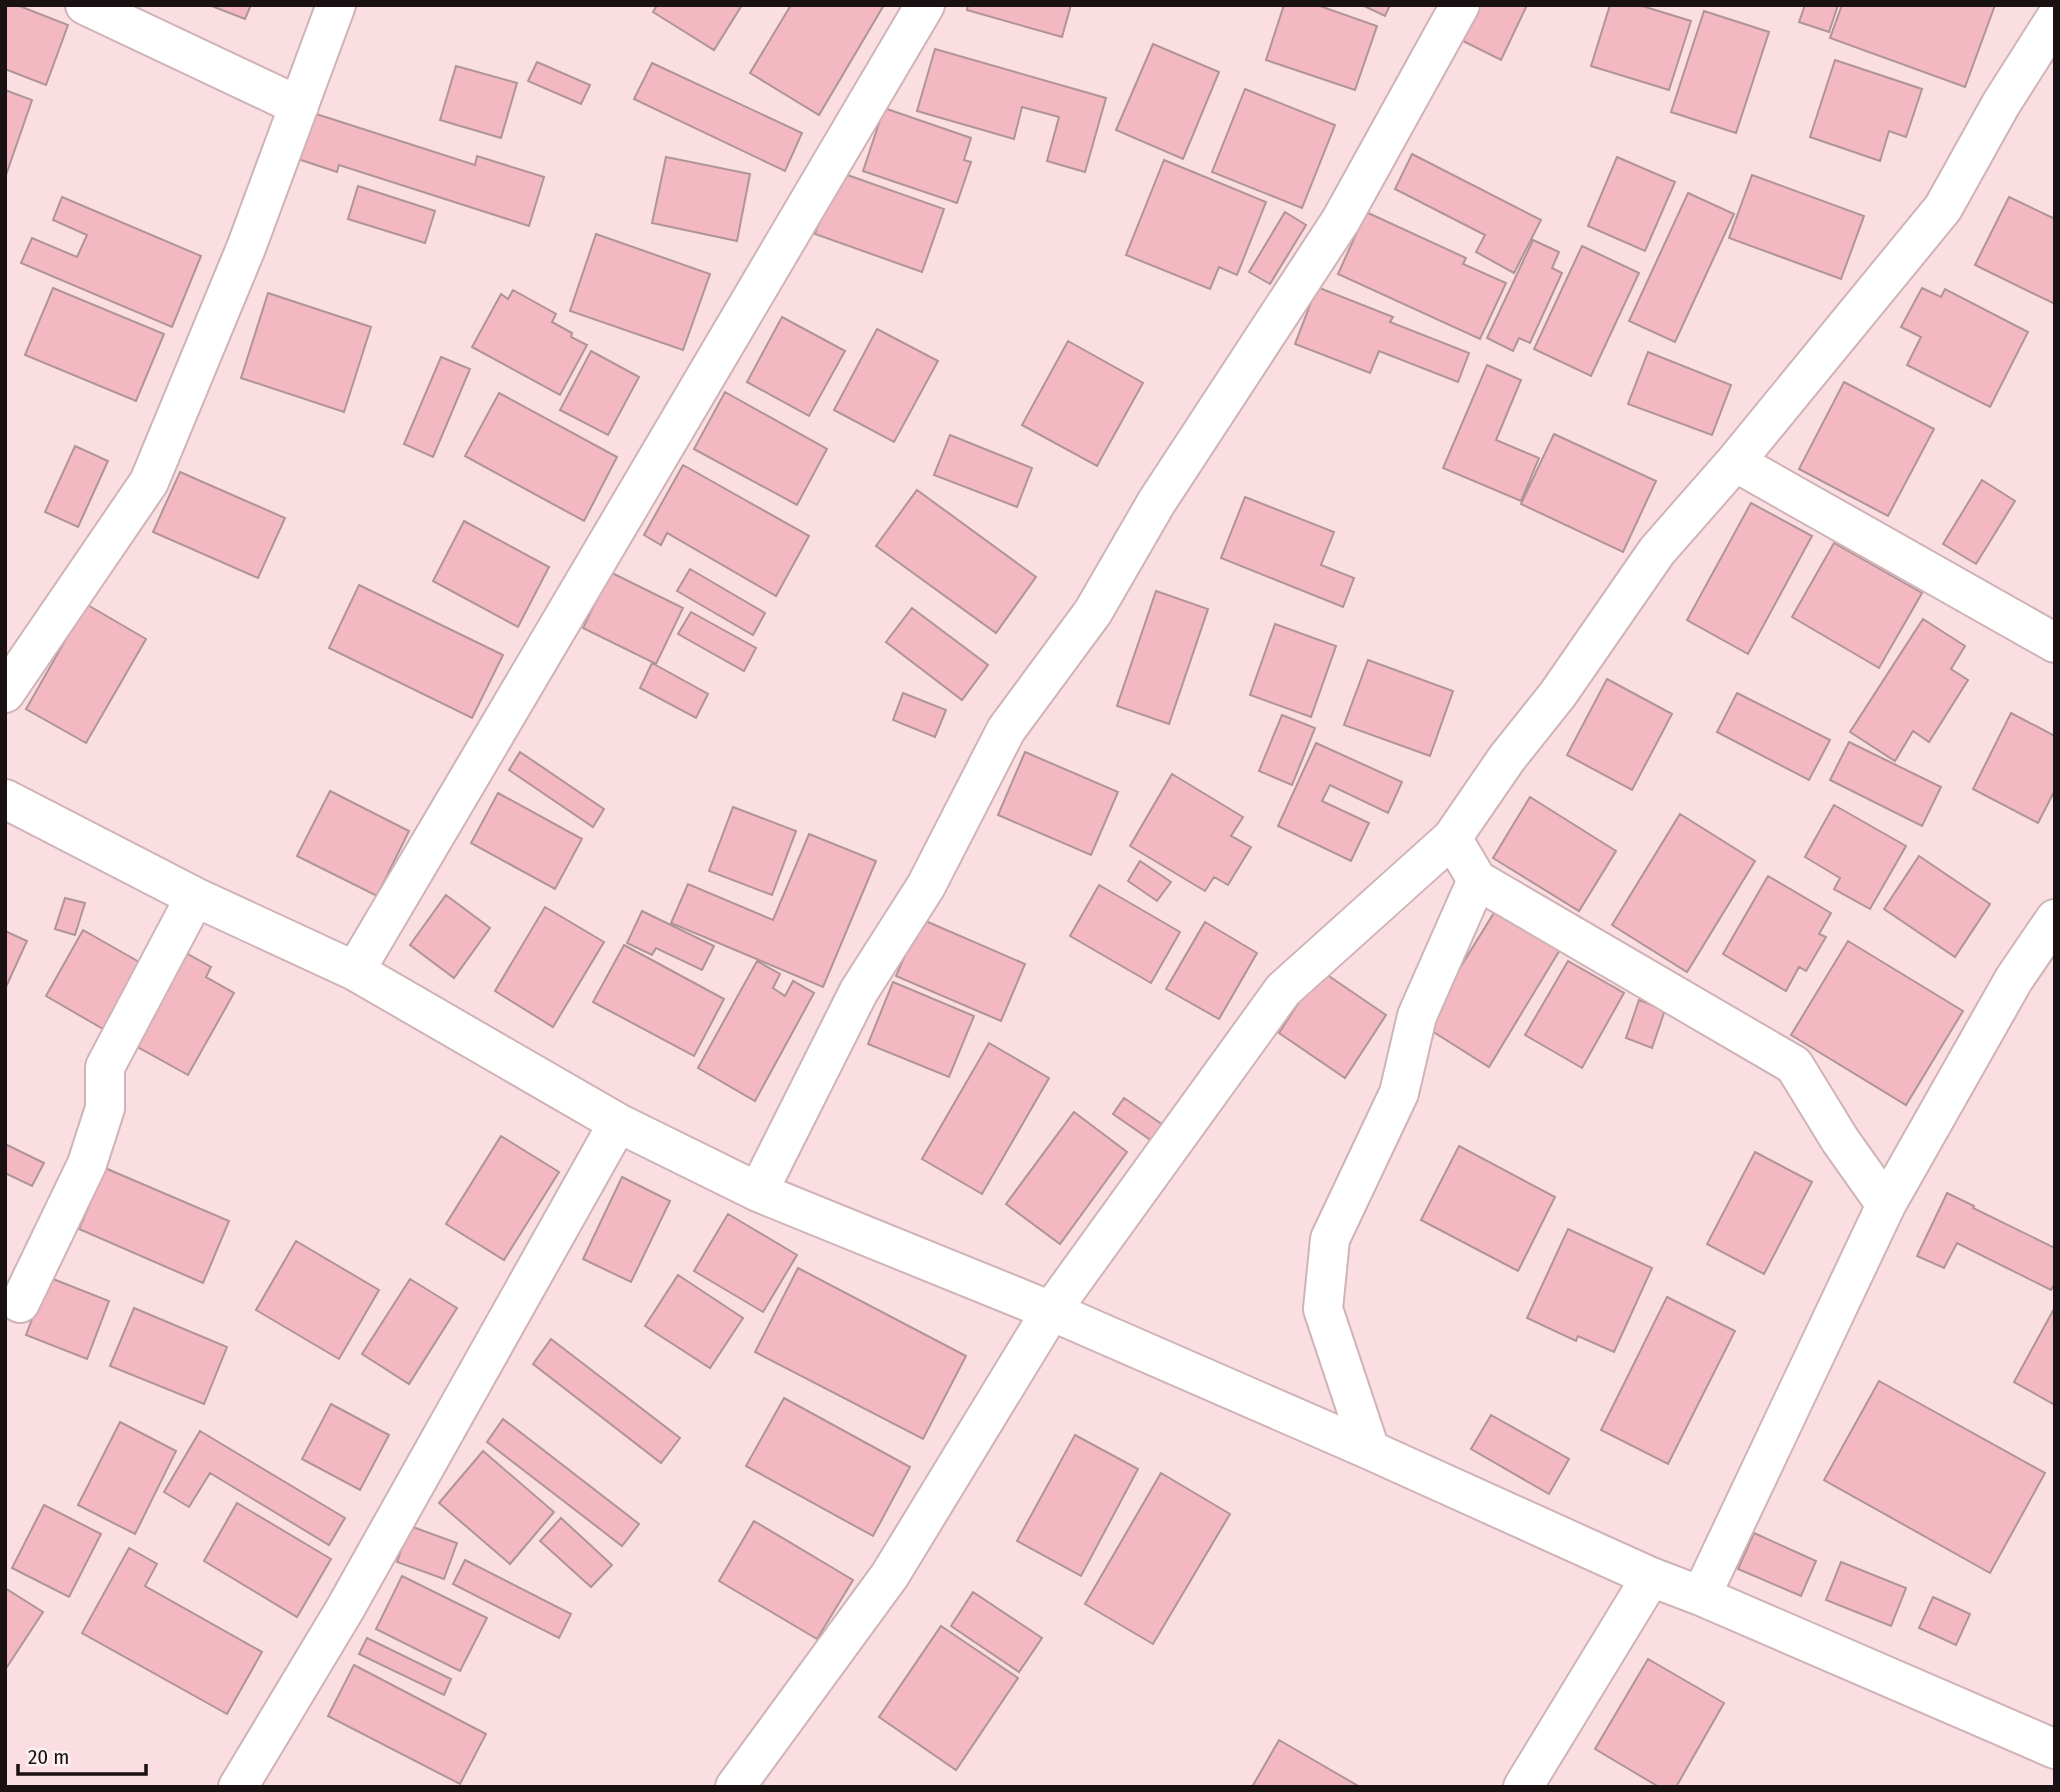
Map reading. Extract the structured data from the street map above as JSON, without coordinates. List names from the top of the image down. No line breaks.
{"scale_bar":"20 m"}
